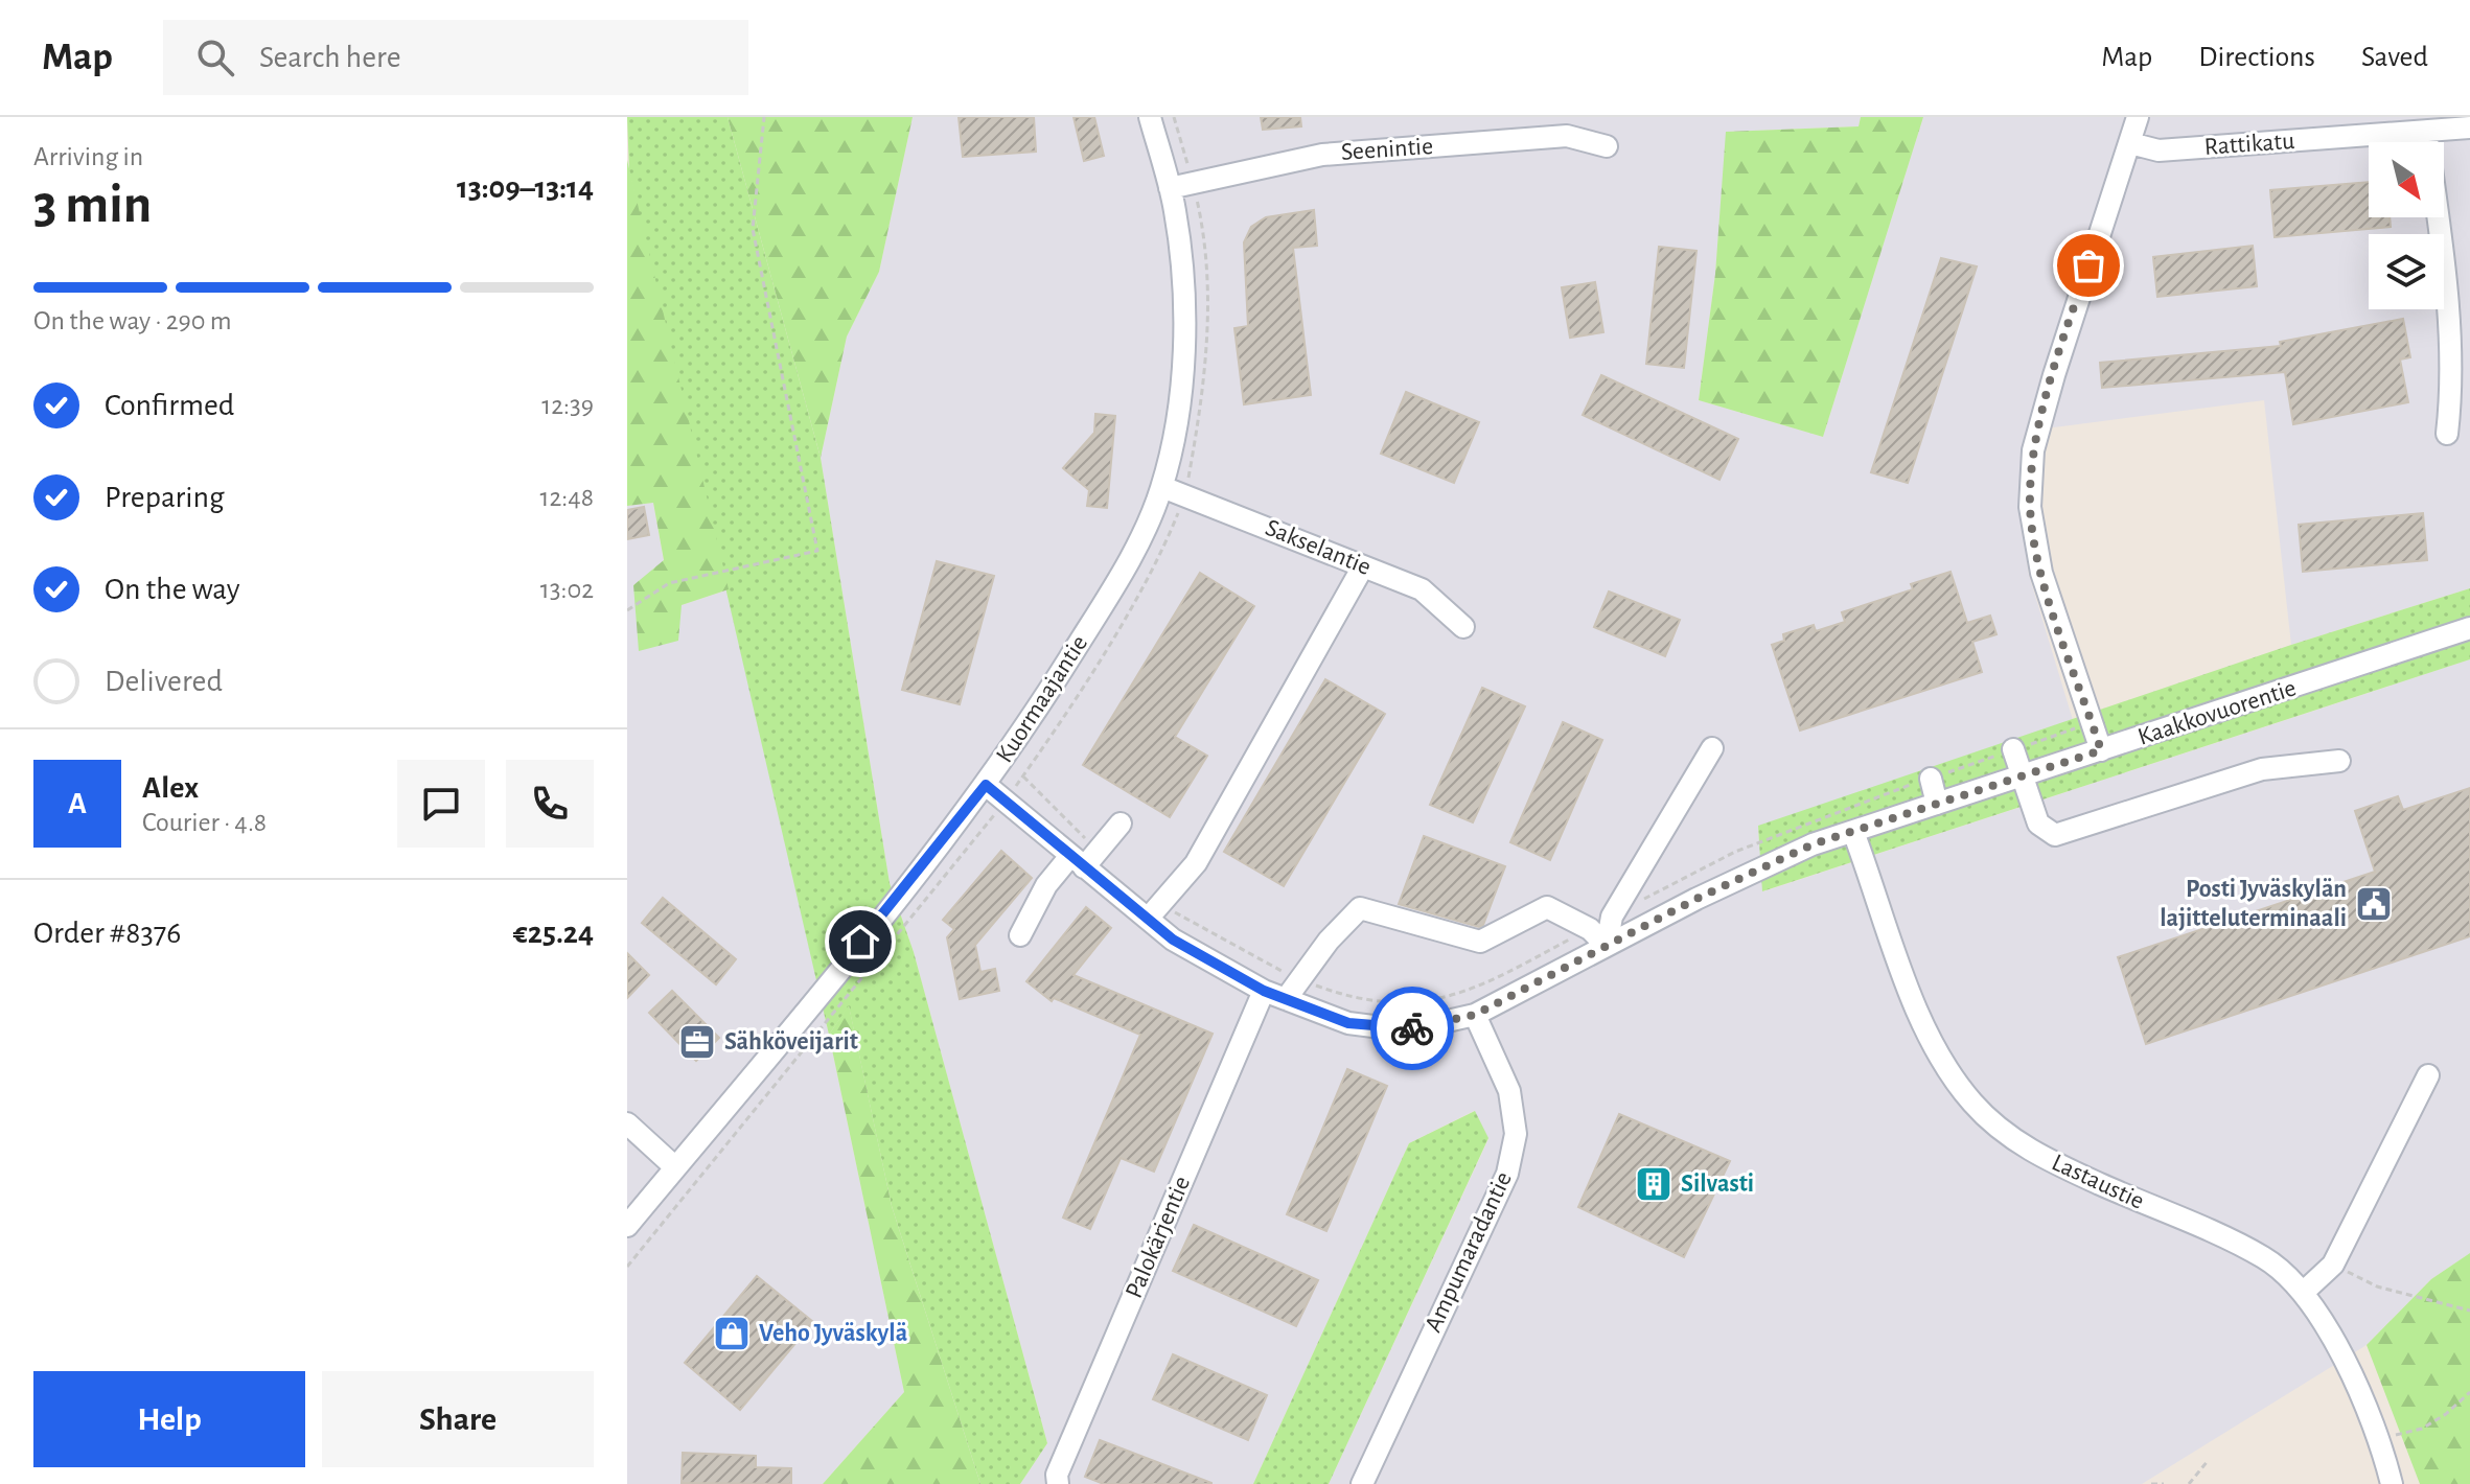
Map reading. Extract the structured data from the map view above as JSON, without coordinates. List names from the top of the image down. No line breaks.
{"streets":{"street":["Rattikatu","Seenintie","Sakselantie","Kuormaajantie","Kaakkovuorentie","Lastaustie","Palokärjentie","Ampumaradantie"]},"crossings":[["Seenintie","Kuormaajantie"],["Sakselantie","Kuormaajantie"],["Kuormaajantie","Kaakkovuorentie"],["Kaakkovuorentie","Lastaustie"],["Kaakkovuorentie","Palokärjentie"],["Kaakkovuorentie","Ampumaradantie"]],"places":{"public building":["Posti Jyväskylän lajitteluterminaali"],"office":["Sähköveijarit"],"building":["Silvasti"],"shop":["Veho Jyväskylä"]},"north":"bottom right","page":{"header":"Map","search":"Search here","nav":["Map","Directions","Saved"],"heading":["3 min","Arriving in","13:09–13:14"],"panel":["Alex","Courier · 4.8","Order #8376","€25.24"],"bar":"On the way · 290 m","list":[["Confirmed","12:39"],["Preparing","12:48"],["On the way","13:02"],"Delivered"],"round":"A","buttons":["Help","Share"]}}
